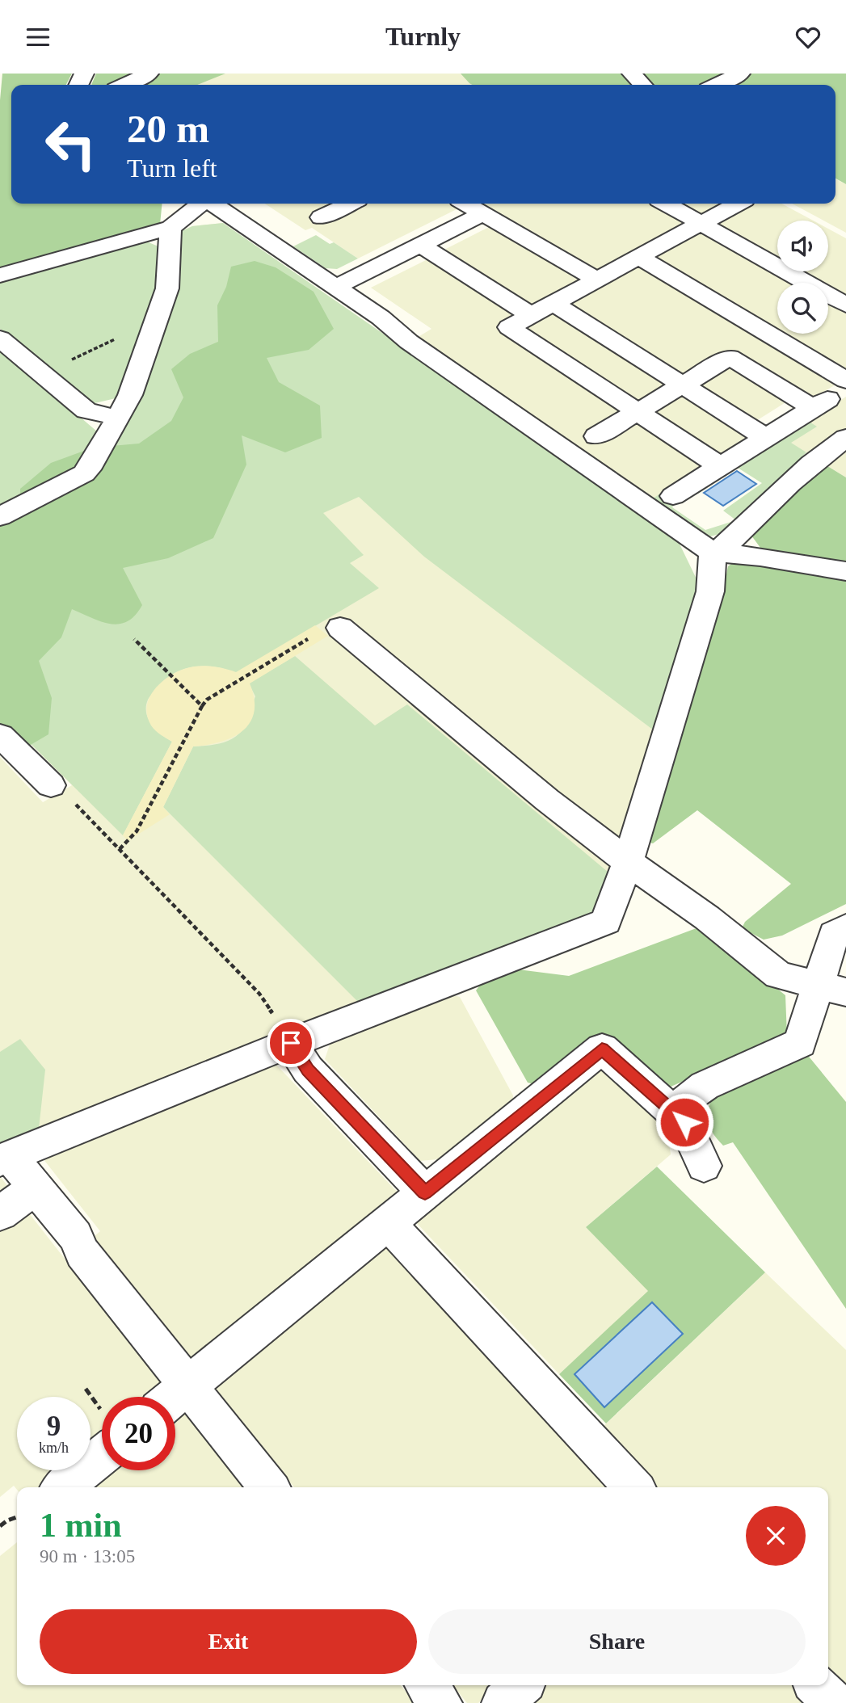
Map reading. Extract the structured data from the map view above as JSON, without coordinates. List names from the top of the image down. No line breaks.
{"page":{"header":"Turnly","turn":["20 m","Turn left"],"speed":"9 km/h","limit":"20","heading":["1 min","90 m · 13:05"],"buttons":["Exit","Share"]}}
